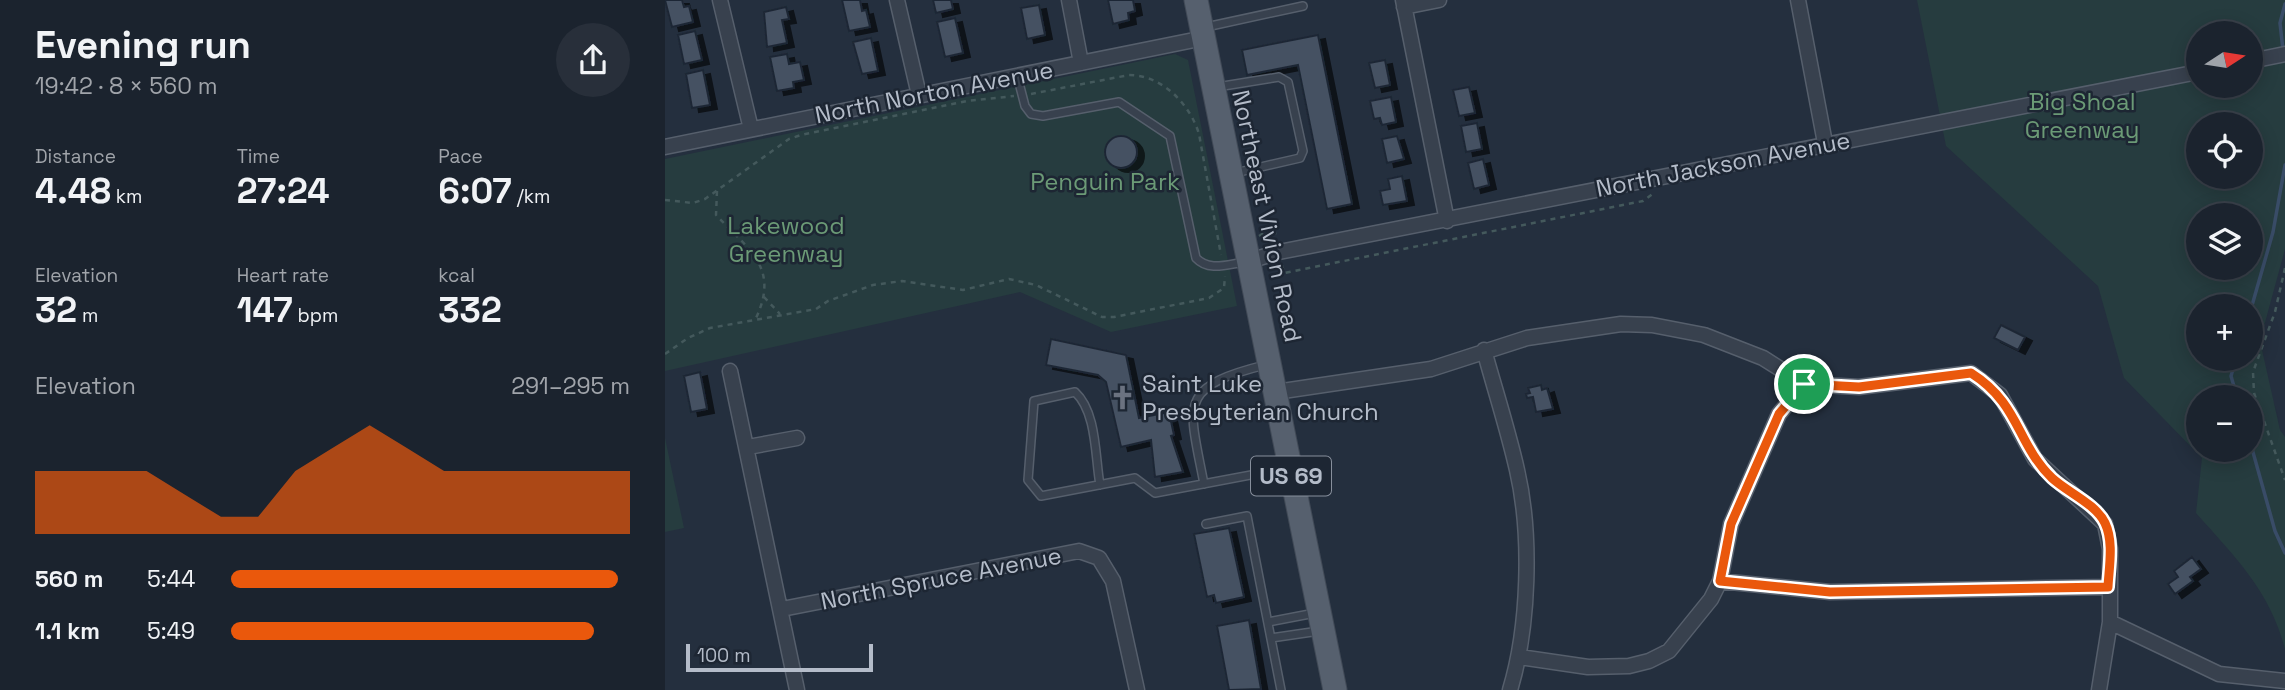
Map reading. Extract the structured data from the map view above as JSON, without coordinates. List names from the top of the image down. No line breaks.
{"streets":{"main road":["Northeast Vivion Road","US 69"],"street":["North Norton Avenue","North Jackson Avenue","North Spruce Avenue"]},"crossings":[["North Norton Avenue","Northeast Vivion Road"],["North Jackson Avenue","Northeast Vivion Road"]],"parks":["Big Shoal Greenway","Penguin Park","Lakewood Greenway"],"places":{"church":["Saint Luke Presbyterian Church"]},"scale_bar":"100 m","north":"right","page":{"heading":["Evening run","19:42 · 8 × 560 m"],"map_buttons":["+","−"],"stats":[["Distance","4.48 km"],["Time","27:24"],["Pace","6:07 /km"],["Elevation","32 m"],["Heart rate","147 bpm"],["kcal","332"]],"chart":["Elevation","291–295 m"],"list":[{"name":"560 m","note":"5:44"},{"name":"1.1 km","note":"5:49"}],"scale":"100 m"}}
